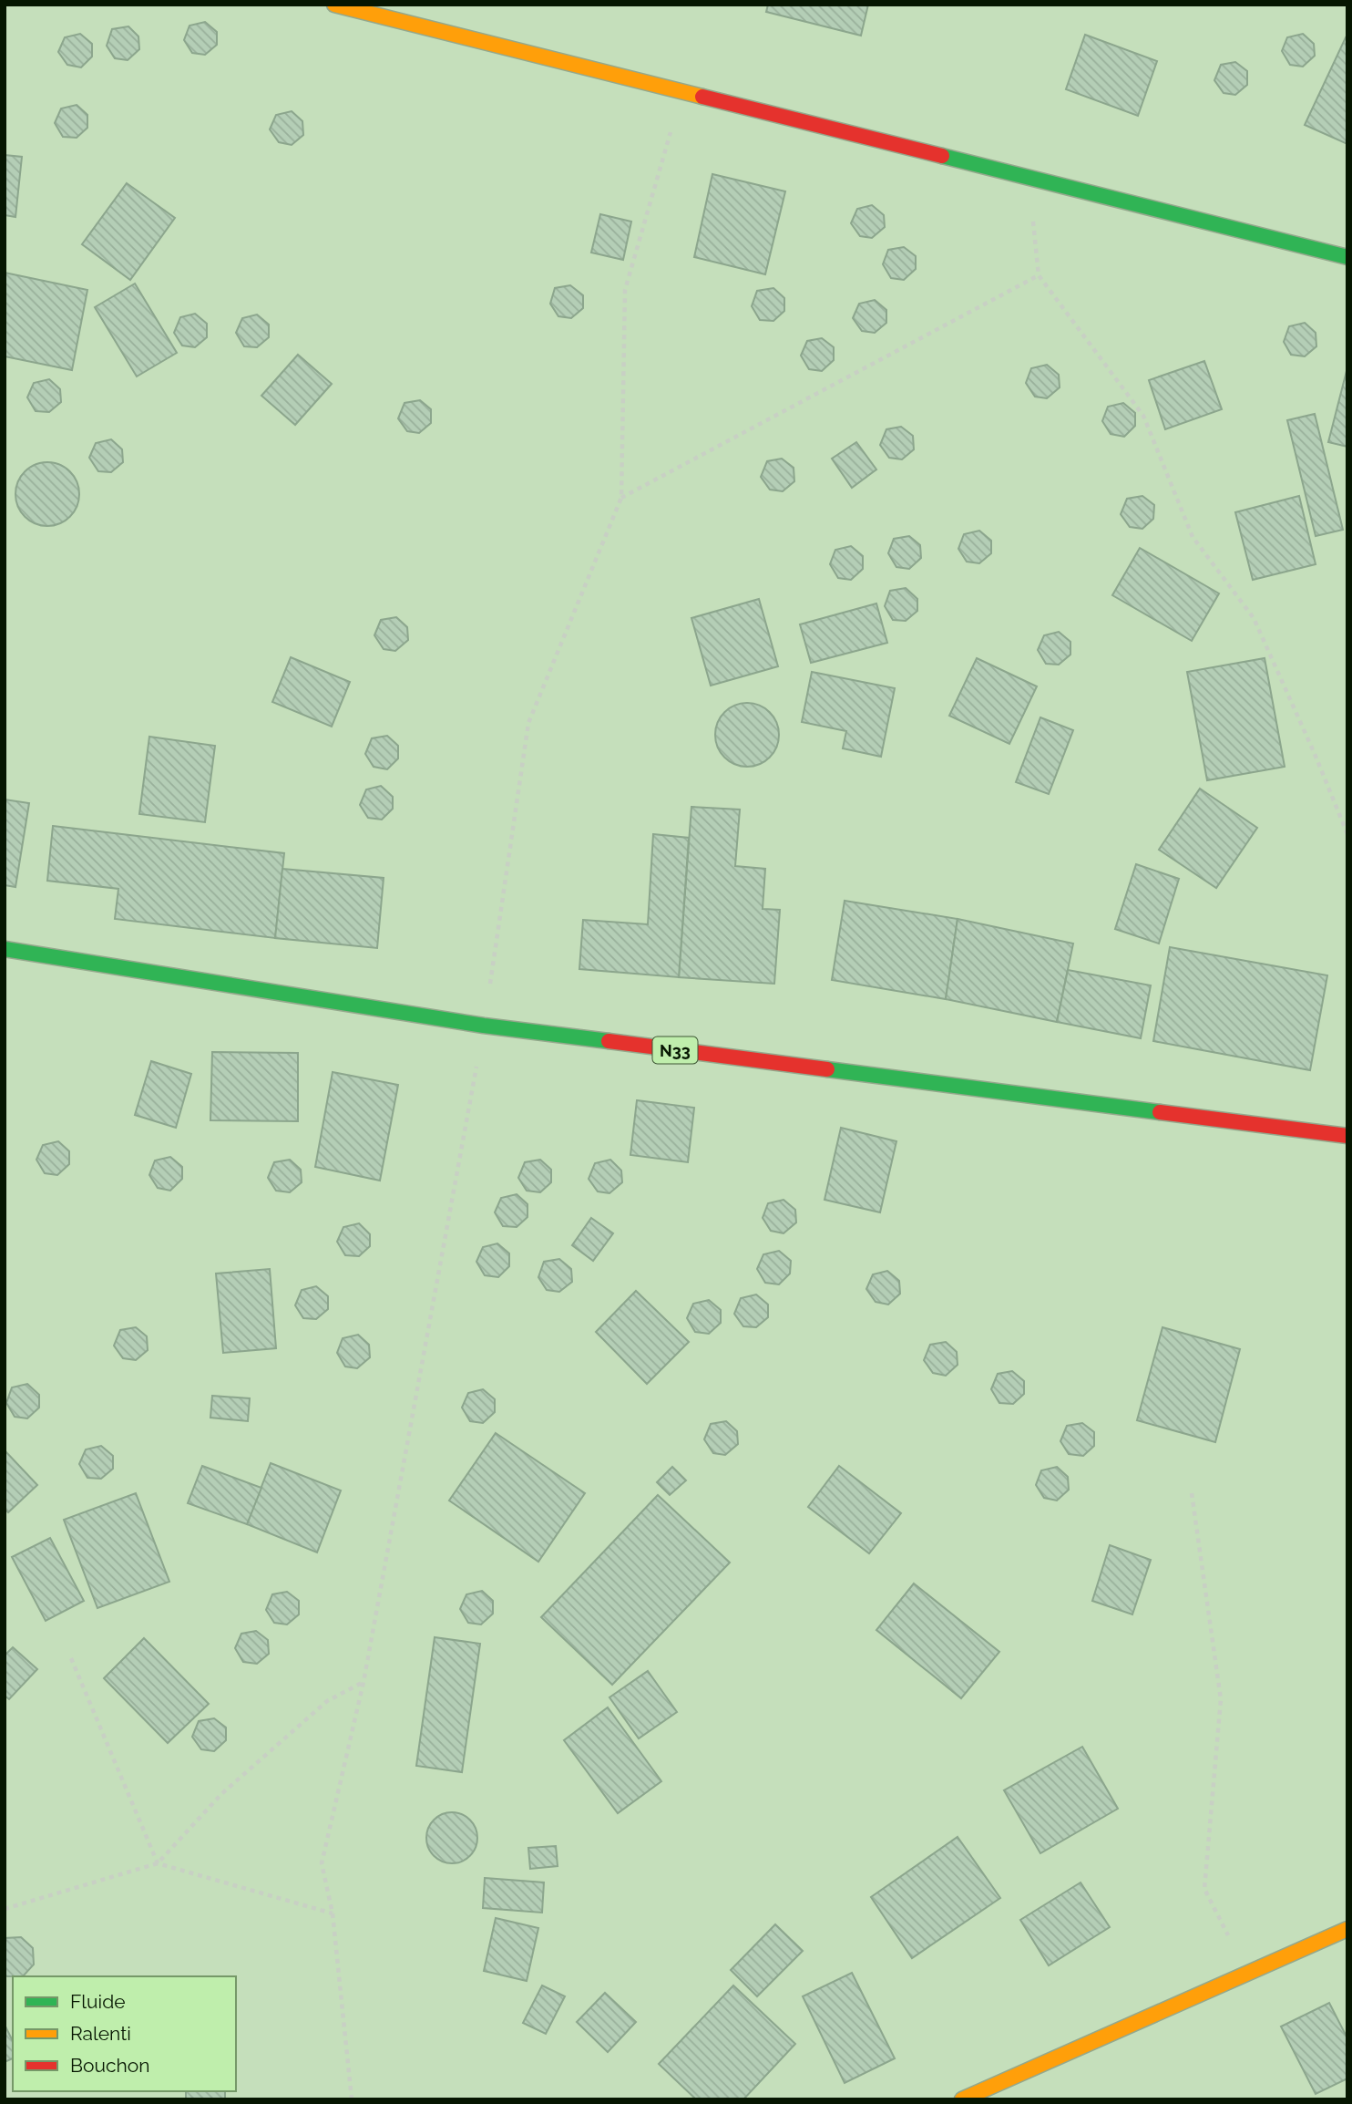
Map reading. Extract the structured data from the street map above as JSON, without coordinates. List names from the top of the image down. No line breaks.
{"streets":{"street":["N33"]},"legend":["Fluide","Ralenti","Bouchon"]}
